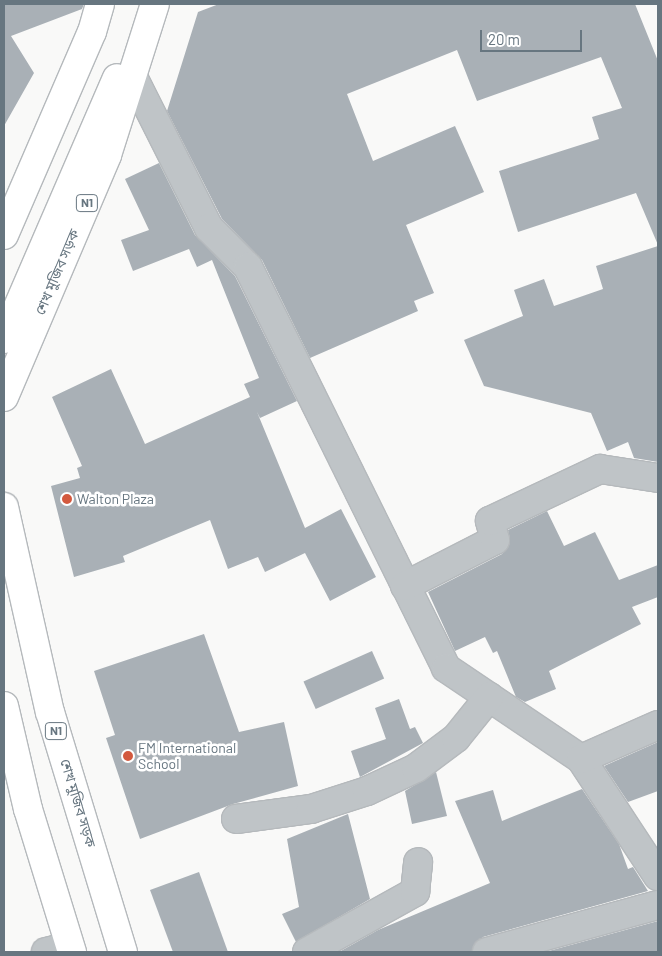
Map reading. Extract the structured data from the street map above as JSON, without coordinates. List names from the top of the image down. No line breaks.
{"streets":{"highway":["N1","শেখ মুজিব সড়ক"]},"places":["Walton Plaza","FM International School"],"scale_bar":"20 m"}
